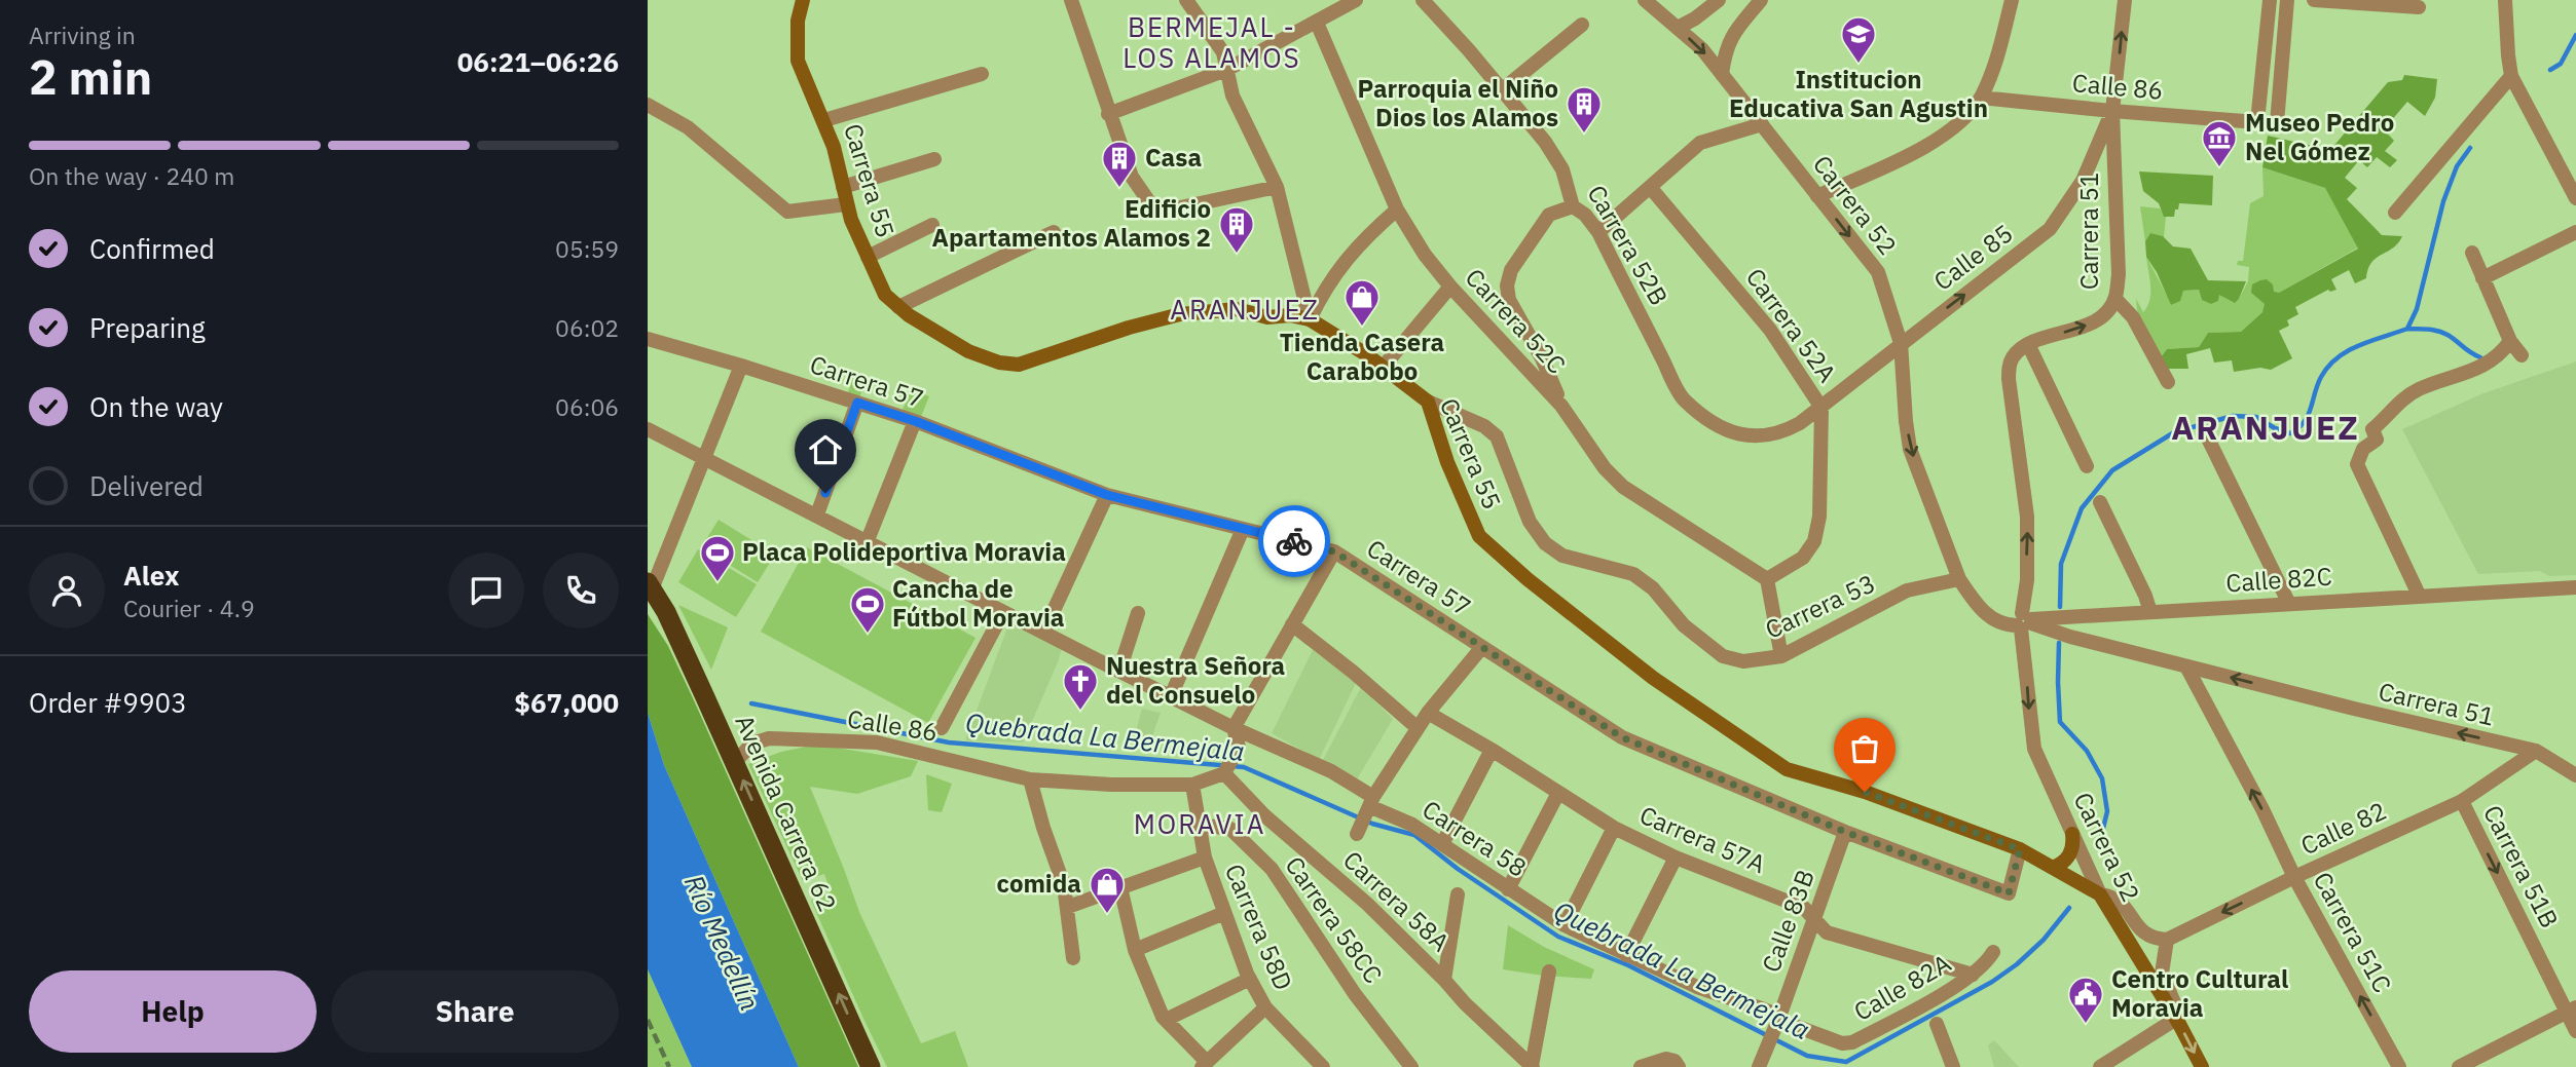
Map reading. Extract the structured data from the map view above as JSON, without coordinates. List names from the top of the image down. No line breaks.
{"streets":{"highway":["Avenida Carrera 62"],"main road":["Carrera 55","Carrera 52"],"street":["Calle 86","Carrera 51","Carrera 52B","Calle 85","Carrera 52C","Carrera 52A","Carrera 57","Calle 82C","Carrera 53","Calle 82","Carrera 58","Carrera 57A","Carrera 51B","Carrera 58A","Carrera 58CC","Calle 83B","Carrera 58D","Carrera 51C","Calle 82A"]},"crossings":[["Calle 86","Carrera 51"],["Calle 86","Calle 85"],["Calle 86","Avenida Carrera 62"],["Calle 86","Carrera 58A"],["Calle 86","Carrera 58D"],["Carrera 55","Carrera 52"],["Carrera 55","Carrera 57"],["Carrera 55","Carrera 53"],["Carrera 52","Carrera 51"],["Carrera 52","Calle 85"],["Carrera 52","Calle 82C"],["Carrera 52","Carrera 53"],["Carrera 51","Calle 85"],["Carrera 51","Calle 82C"],["Carrera 51","Calle 82"],["Carrera 51","Carrera 51C"],["Carrera 52B","Calle 85"],["Carrera 52B","Carrera 52A"],["Calle 85","Carrera 52A"],["Carrera 52C","Carrera 52A"],["Carrera 57","Calle 83B"],["Calle 82","Carrera 51B"],["Calle 82","Carrera 51C"],["Carrera 58","Calle 82A"],["Carrera 57A","Calle 83B"],["Carrera 57A","Calle 82A"],["Carrera 58CC","Carrera 58D"],["Calle 83B","Calle 82A"]],"one_way":["Carrera 52","Calle 85","Avenida Carrera 62","Carrera 51B","Carrera 51C"],"districts":["BERMEJAL - LOS ALAMOS","ARANJUEZ","ARANJUEZ","MORAVIA"],"water":["Quebrada La Bermejala","Río Medellín"],"places":{"school or university":["Institucion Educativa San Agustin"],"building":["Parroquia el Niño Dios los Alamos","Casa","Edificio Apartamentos Alamos 2"],"museum":["Museo Pedro Nel Gómez"],"shop":["Tienda Casera Carabobo","comida"],"sports":["Placa Polideportiva Moravia","Cancha de Fútbol Moravia"],"church":["Nuestra Señora del Consuelo"],"public building":["Centro Cultural Moravia"]},"page":{"heading":["2 min","Arriving in","06:21–06:26"],"panel":["Alex","Courier · 4.9","Order #9903","$67,000"],"bar":"On the way · 240 m","list":[["Confirmed","05:59"],["Preparing","06:02"],["On the way","06:06"],"Delivered"],"buttons":["Help","Share"]}}
